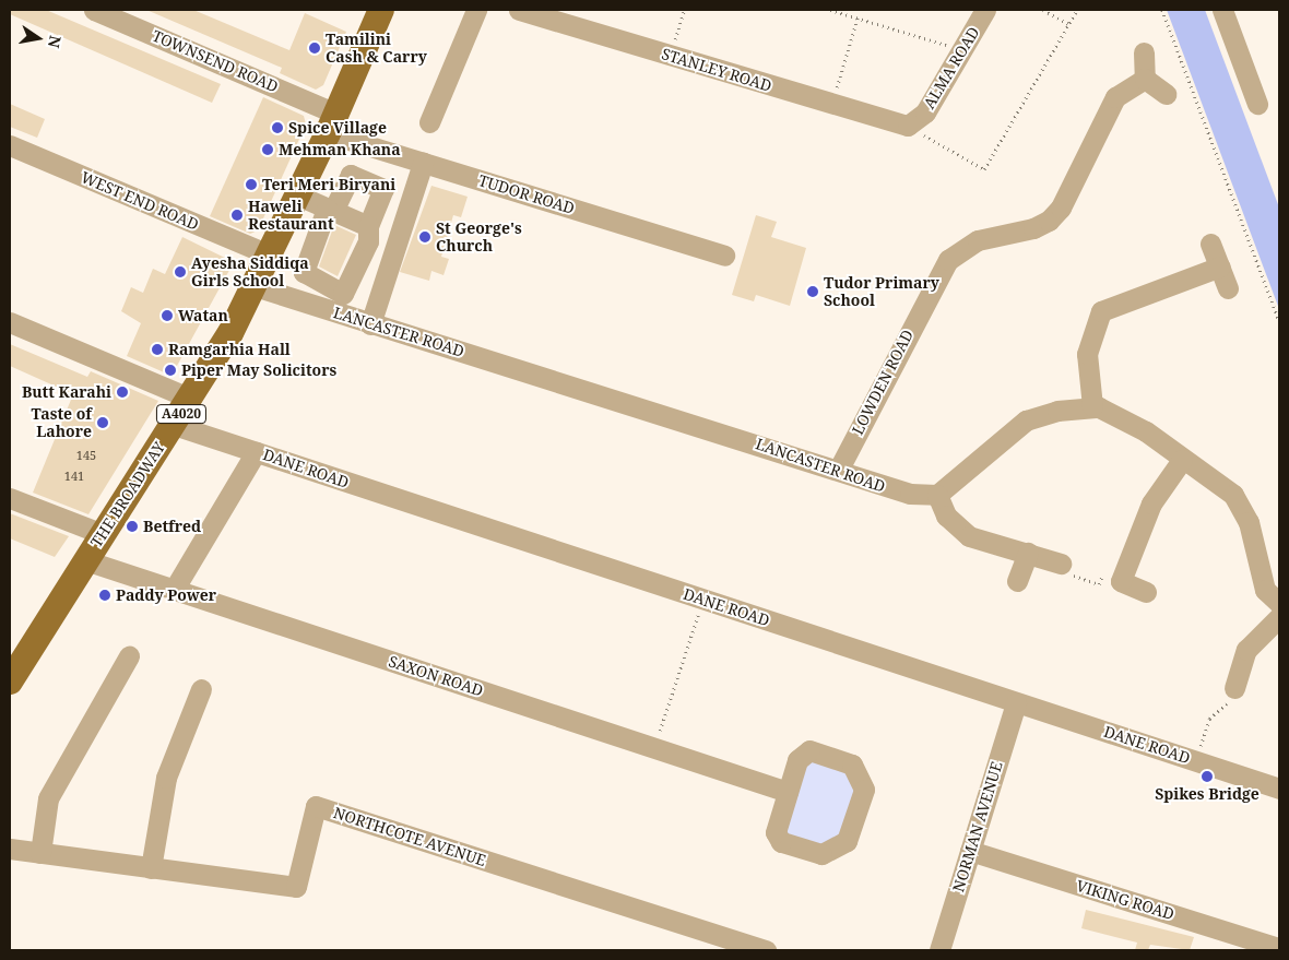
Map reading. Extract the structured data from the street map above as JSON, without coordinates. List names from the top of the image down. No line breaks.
{"streets":{"main road":["A4020","THE BROADWAY"],"street":["TOWNSEND ROAD","ALMA ROAD","STANLEY ROAD","TUDOR ROAD","WEST END ROAD","LANCASTER ROAD","LOWDEN ROAD","DANE ROAD","SAXON ROAD","NORMAN AVENUE","NORTHCOTE AVENUE","VIKING ROAD"]},"crossings":[["TOWNSEND ROAD","TUDOR ROAD"],["TOWNSEND ROAD","THE BROADWAY"],["ALMA ROAD","STANLEY ROAD"],["TUDOR ROAD","THE BROADWAY"],["WEST END ROAD","THE BROADWAY"],["LANCASTER ROAD","LOWDEN ROAD"],["LANCASTER ROAD","THE BROADWAY"],["DANE ROAD","THE BROADWAY"],["DANE ROAD","NORMAN AVENUE"],["THE BROADWAY","SAXON ROAD"],["NORMAN AVENUE","VIKING ROAD"]],"places":["Tamilini Cash & Carry","Spice Village","Mehman Khana","Teri Meri Biryani","Haweli Restaurant","St George's Church","Ayesha Siddiqa Girls School","Tudor Primary School","Watan","Ramgarhia Hall","Piper May Solicitors","Butt Karahi","Taste of Lahore","Betfred","Paddy Power","Spikes Bridge"],"house_numbers":["145","141"],"north":"right"}
